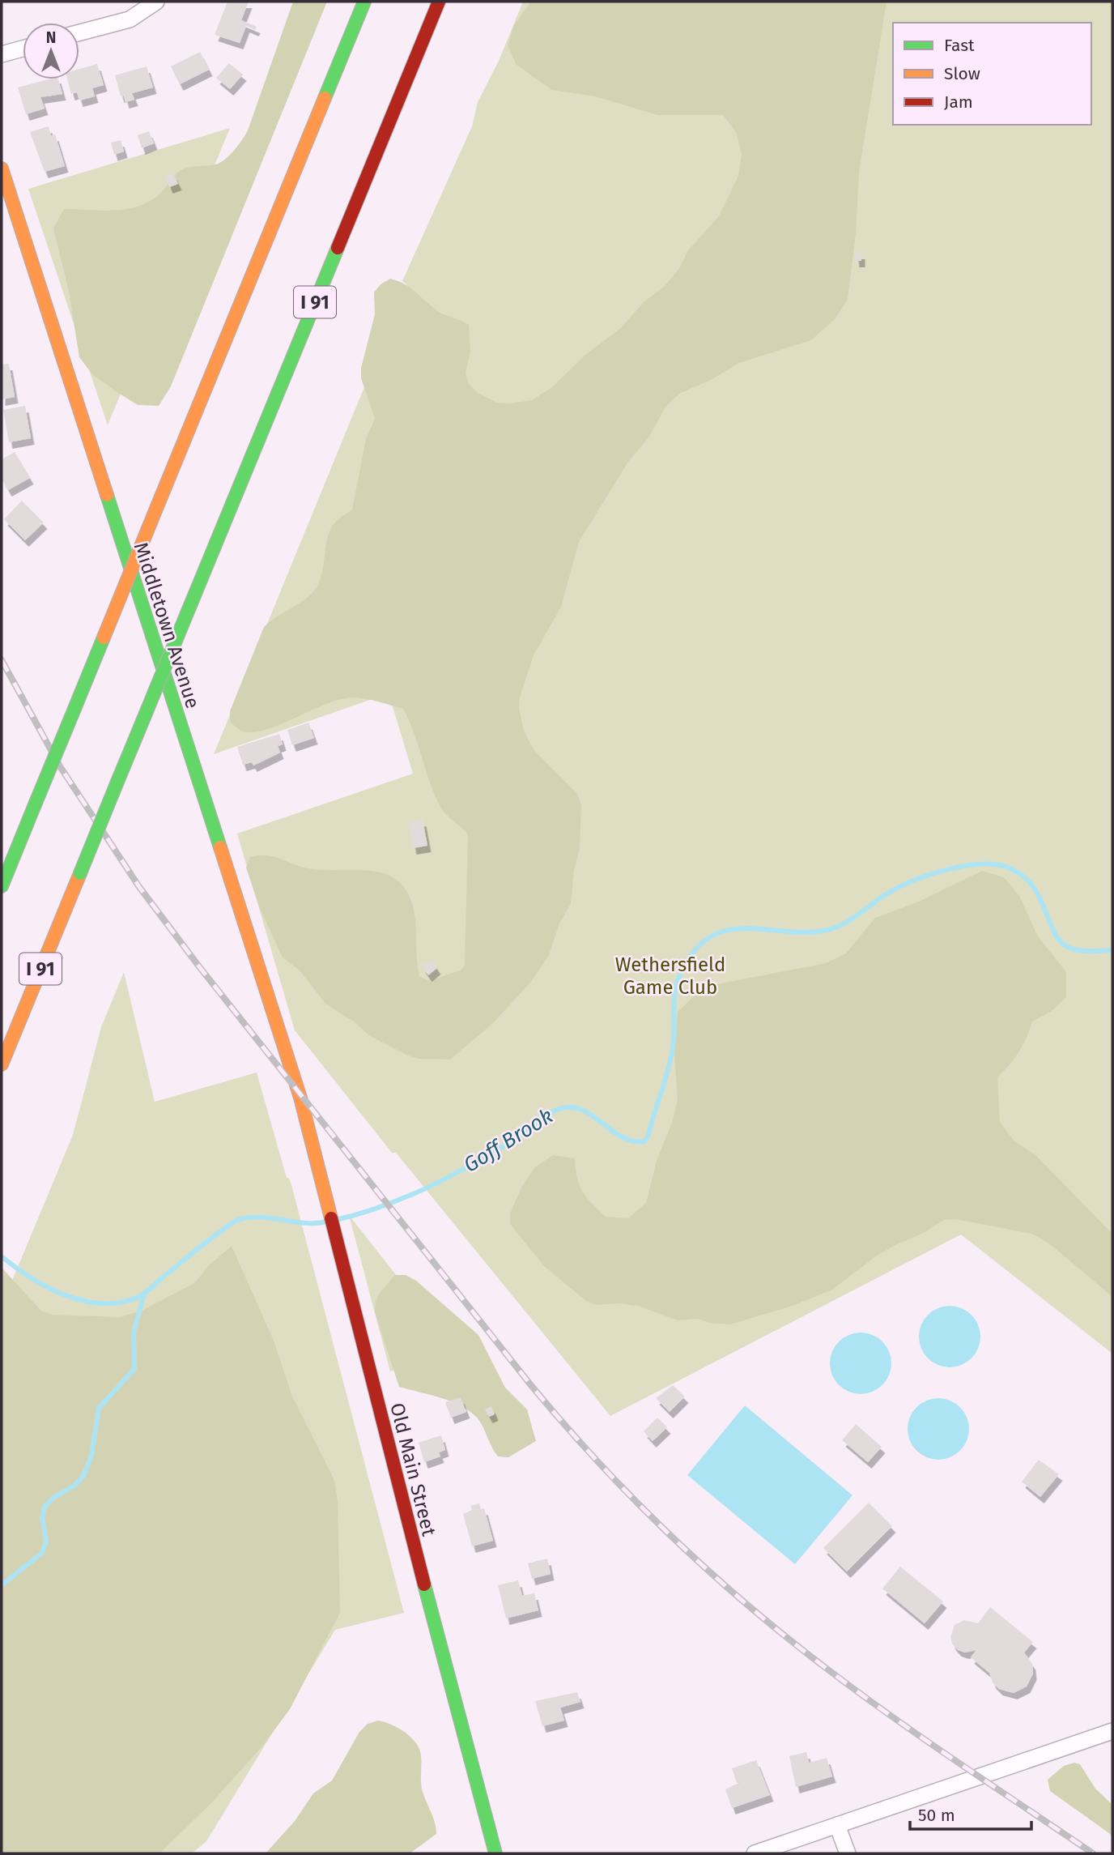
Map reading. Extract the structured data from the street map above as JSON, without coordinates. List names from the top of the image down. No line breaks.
{"streets":{"main road":["I 91","Middletown Avenue","Old Main Street"]},"crossings":[["Middletown Avenue","Old Main Street"]],"water":["Goff Brook"],"parks":["Wethersfield Game Club"],"legend":["Fast","Slow","Jam"],"scale_bar":"50 m","north":"top"}
